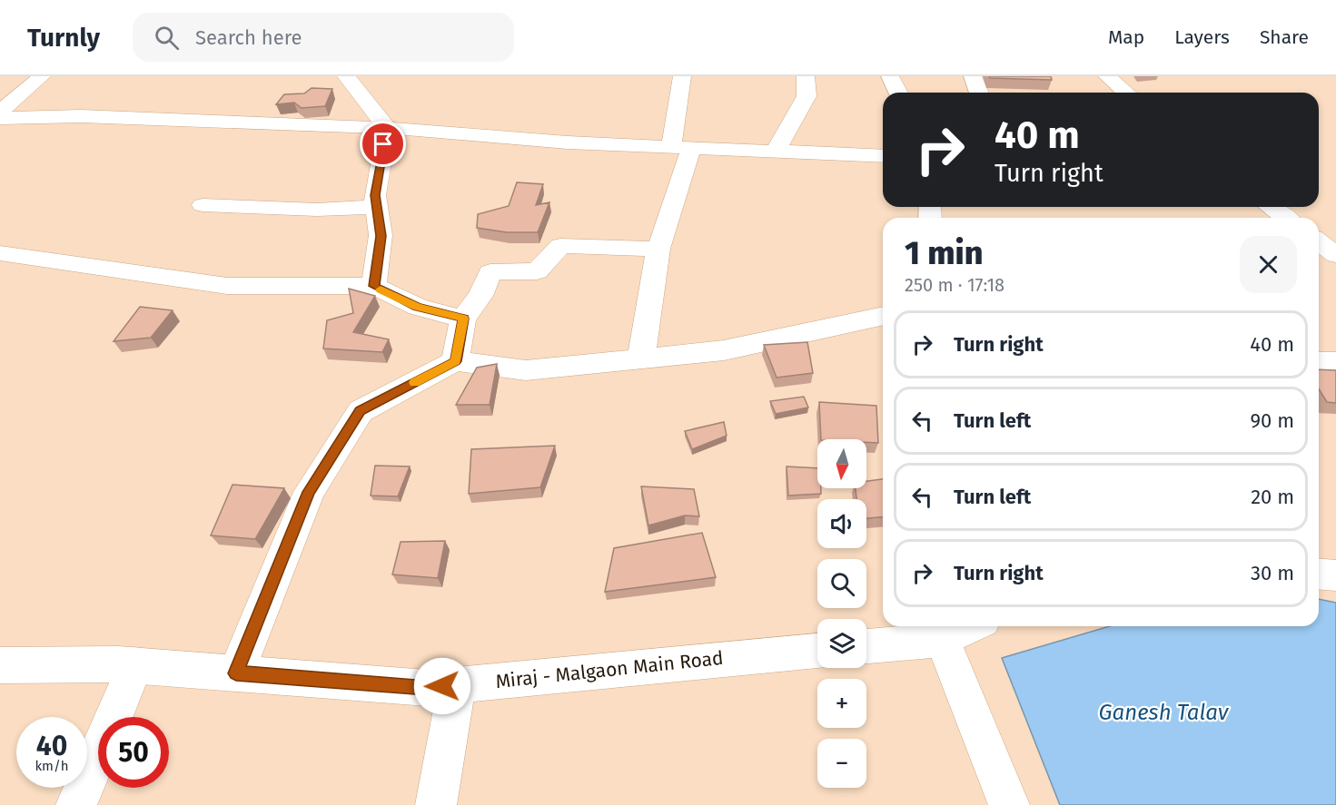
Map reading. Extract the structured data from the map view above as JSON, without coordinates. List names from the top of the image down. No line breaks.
{"streets":{"street":["Miraj - Malgaon Main Road"]},"water":["Ganesh Talav"],"north":"bottom","page":{"header":"Turnly","search":"Search here","nav":["Map","Layers","Share"],"turn":["40 m","Turn right"],"heading":["1 min","250 m · 17:18"],"list":[{"name":"Turn right","value":"40 m"},{"name":"Turn left","value":"90 m"},{"name":"Turn left","value":"20 m"},{"name":"Turn right","value":"30 m"}],"map_buttons":["+","−"],"speed":"40 km/h","limit":"50"}}
